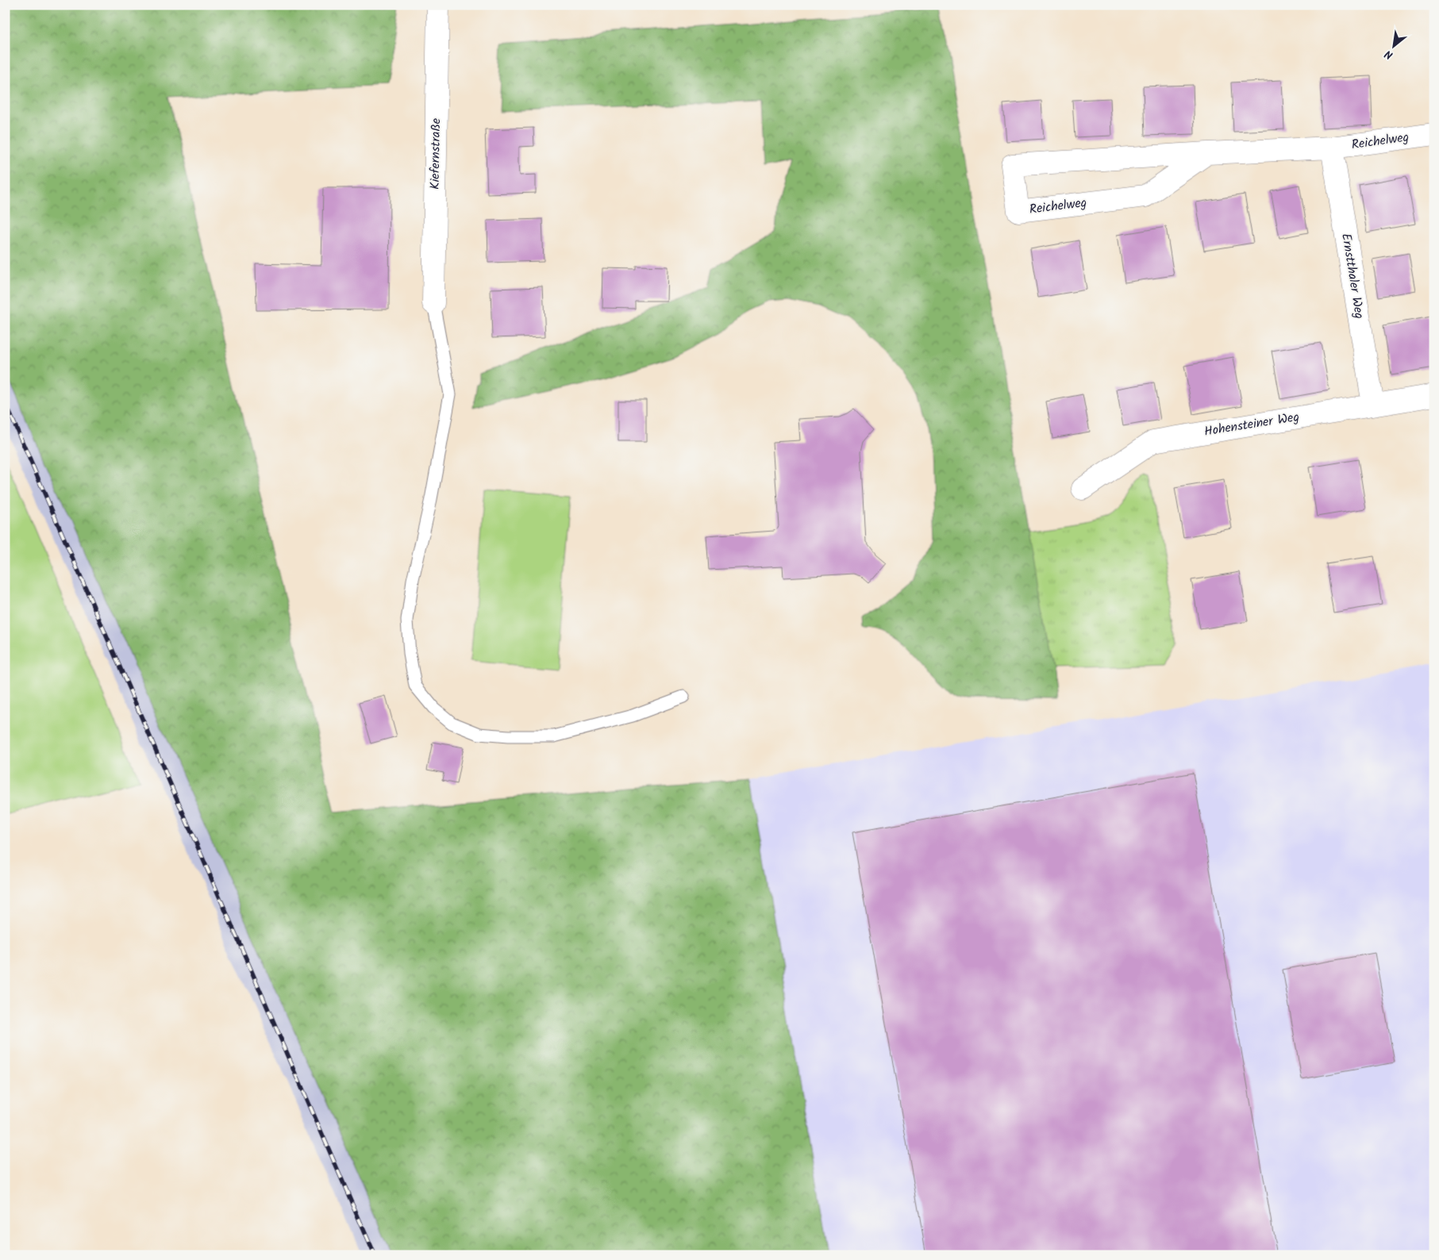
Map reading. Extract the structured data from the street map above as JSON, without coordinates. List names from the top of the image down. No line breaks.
{"streets":{"street":["Reichelweg","Kiefernstraße","Ernstthaler Weg","Hohensteiner Weg"]},"crossings":[["Reichelweg","Ernstthaler Weg"],["Ernstthaler Weg","Hohensteiner Weg"]],"north":"bottom left"}
